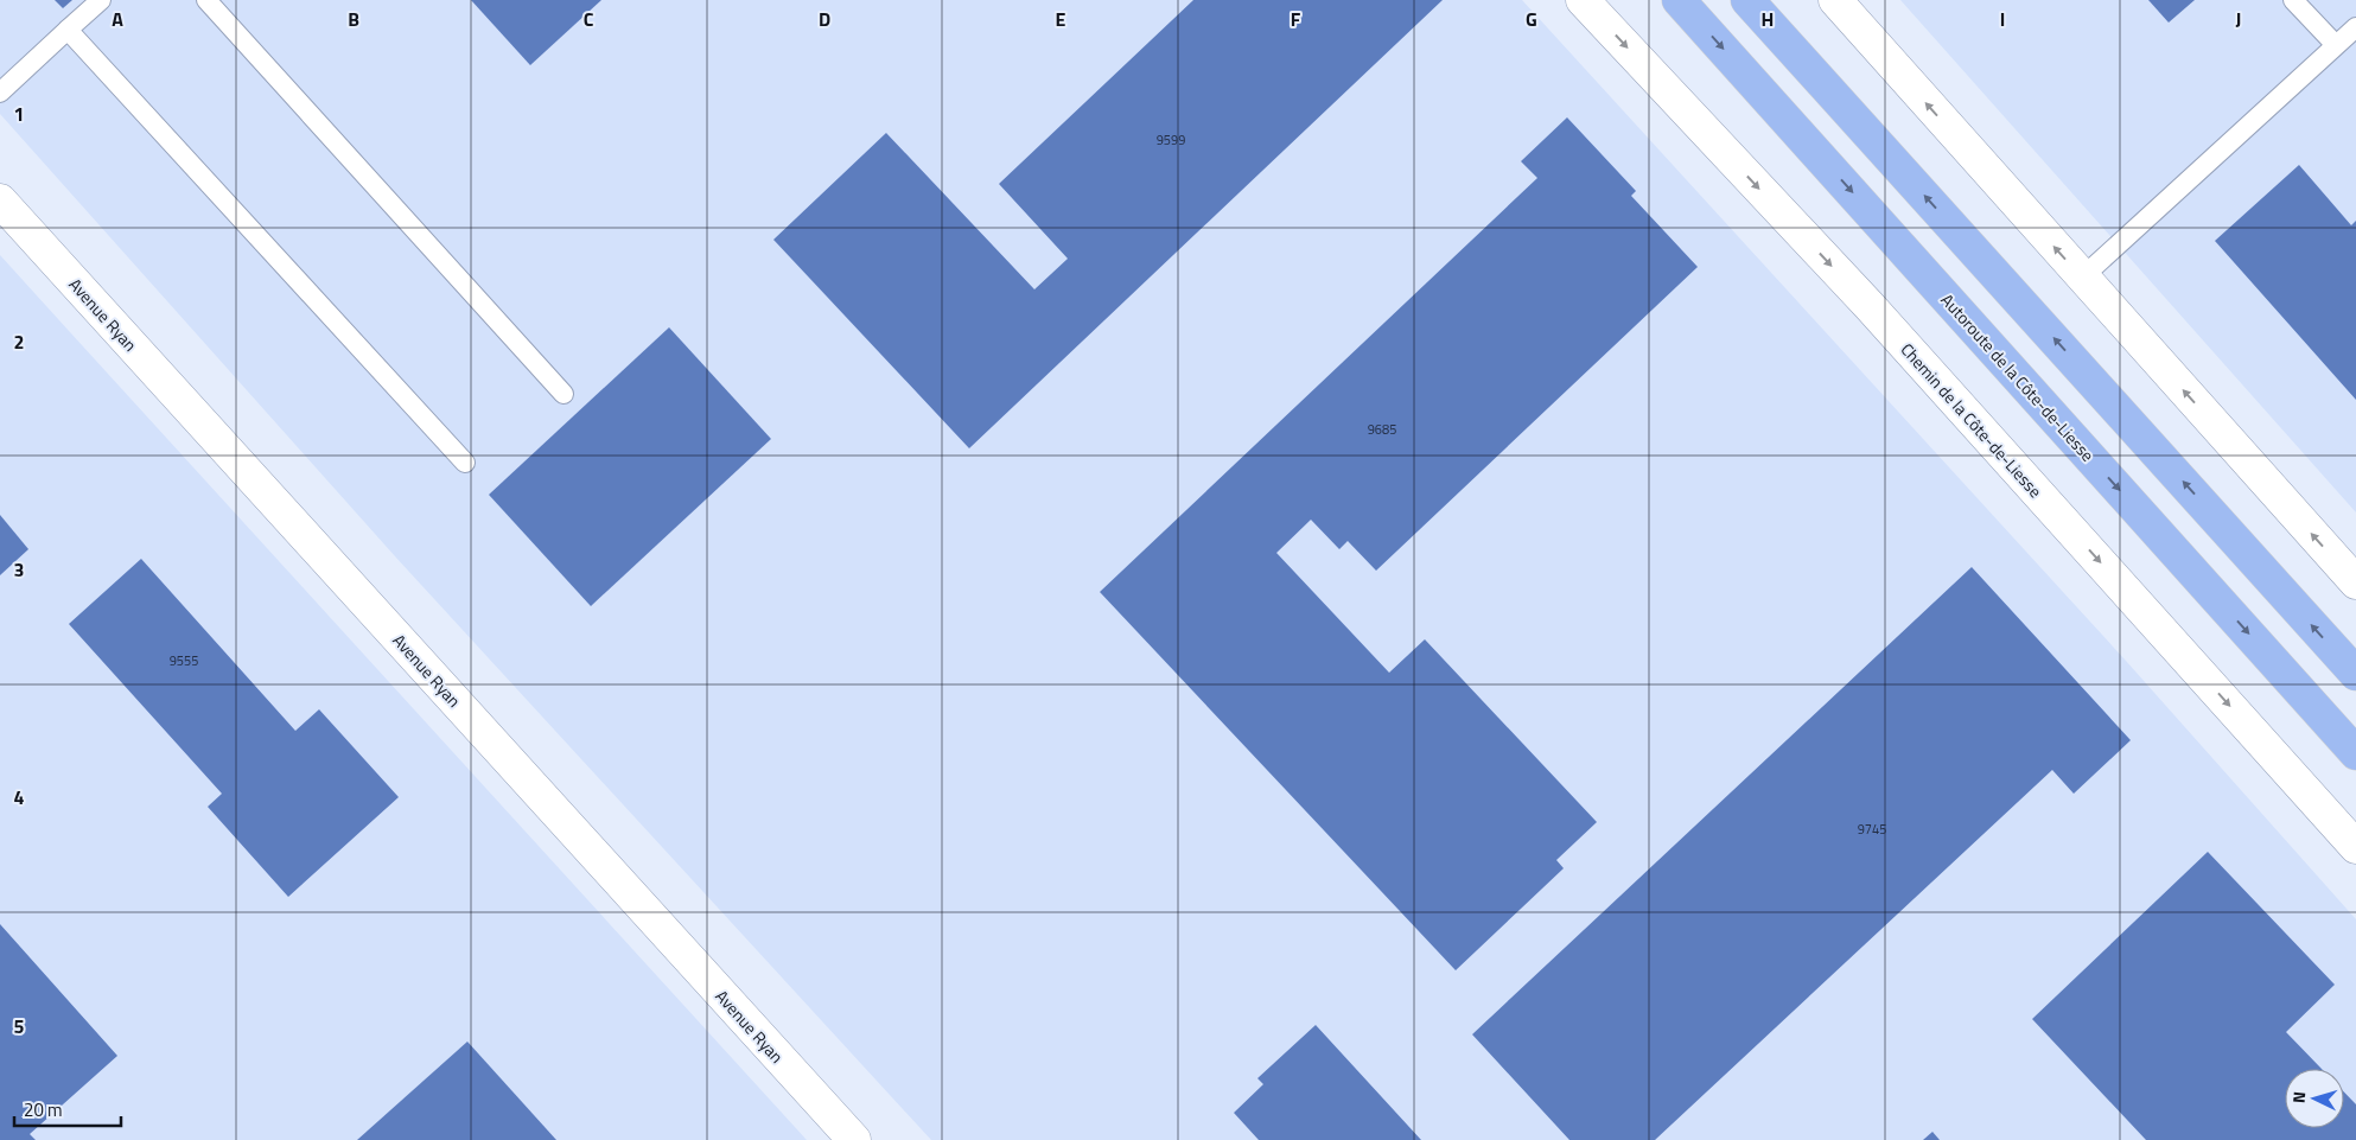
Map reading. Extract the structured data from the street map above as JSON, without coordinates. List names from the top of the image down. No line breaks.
{"streets":{"highway":["Autoroute de la Côte-de-Liesse"],"main road":["Avenue Ryan","Chemin de la Côte-de-Liesse"]},"house_numbers":["9599","9685","9555","9745"],"scale_bar":"20 m","north":"left","grid":{"columns":["A","B","C","D","E","F","G","H","I","J"],"rows":["1","2","3","4","5"]}}
